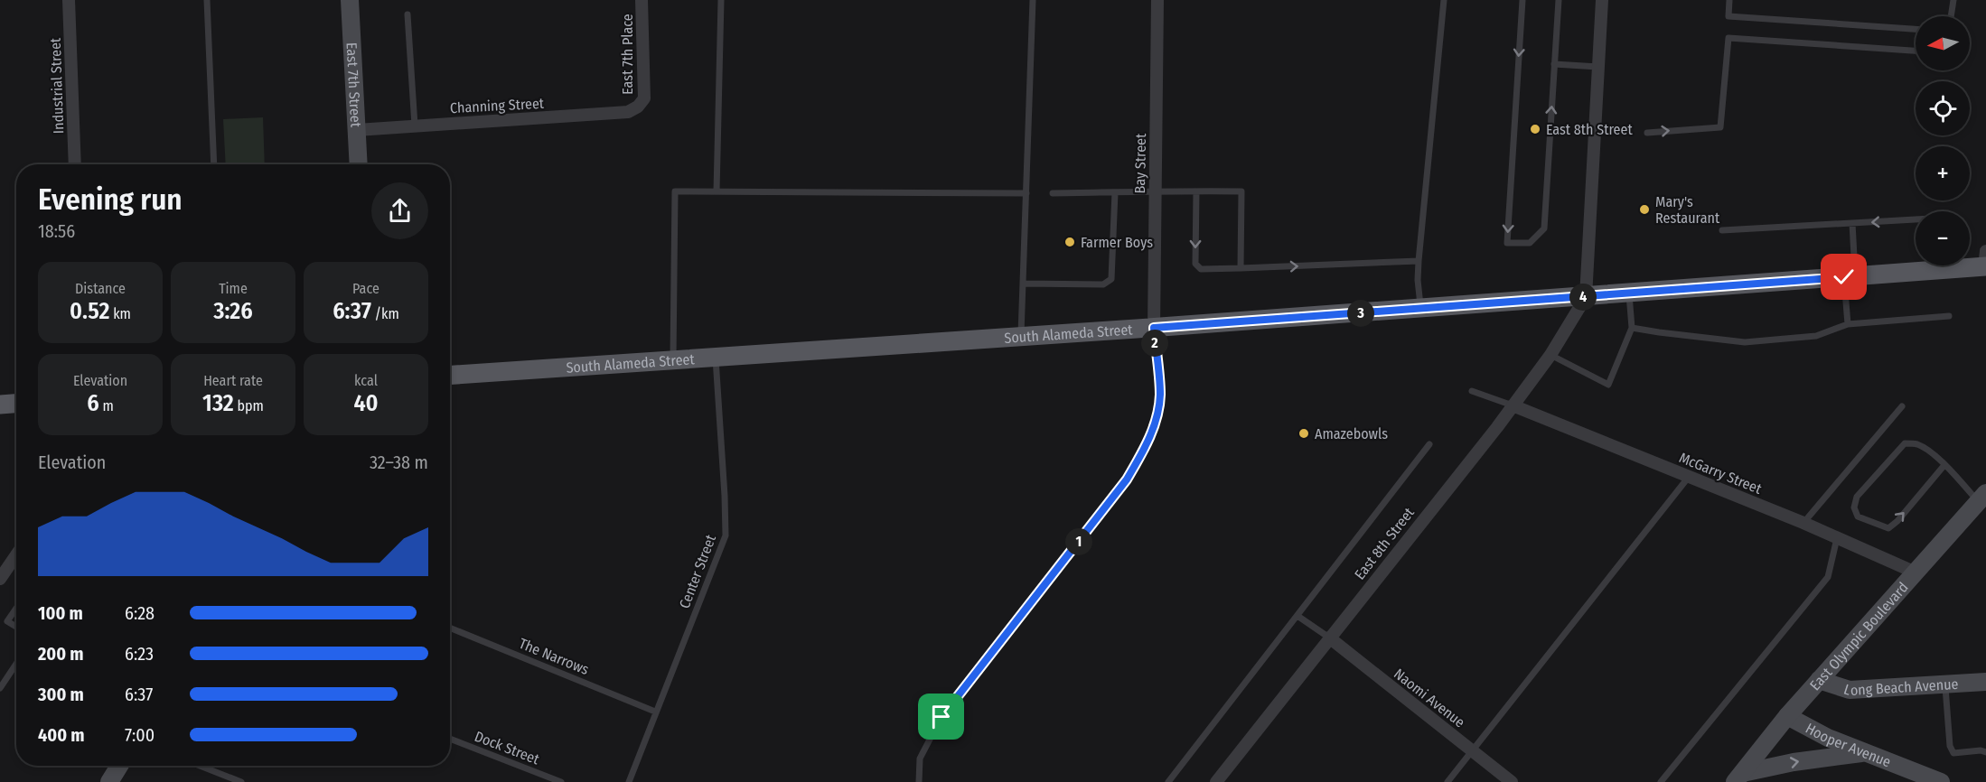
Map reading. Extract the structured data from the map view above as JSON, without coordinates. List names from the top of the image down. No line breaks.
{"streets":{"main road":["East 7th Street","South Alameda Street","East Olympic Boulevard","Long Beach Avenue","Hooper Avenue"],"street":["East 7th Place","Industrial Street","Channing Street","Bay Street","McGarry Street","East 8th Street","Naomi Avenue"],"lane":["Center Street","The Narrows","Dock Street"]},"crossings":[["East 7th Place","Channing Street"],["East 7th Street","Channing Street"],["Bay Street","South Alameda Street"],["South Alameda Street","East 8th Street"],["South Alameda Street","Center Street"],["McGarry Street","East 8th Street"],["McGarry Street","East Olympic Boulevard"],["East 8th Street","Naomi Avenue"],["Center Street","The Narrows"],["East Olympic Boulevard","Long Beach Avenue"],["East Olympic Boulevard","Hooper Avenue"]],"places":["East 8th Street","Mary's Restaurant","Farmer Boys","Amazebowls"],"north":"left","page":{"map_buttons":["+","−"],"heading":["Evening run","18:56"],"stats":[["Distance","0.52 km"],["Time","3:26"],["Pace","6:37 /km"],["Elevation","6 m"],["Heart rate","132 bpm"],["kcal","40"]],"pins":["4","3","2","1"],"chart":["Elevation","32–38 m"],"list":[{"name":"100 m","note":"6:28"},{"name":"200 m","note":"6:23"},{"name":"300 m","note":"6:37"},{"name":"400 m","note":"7:00"}]}}
